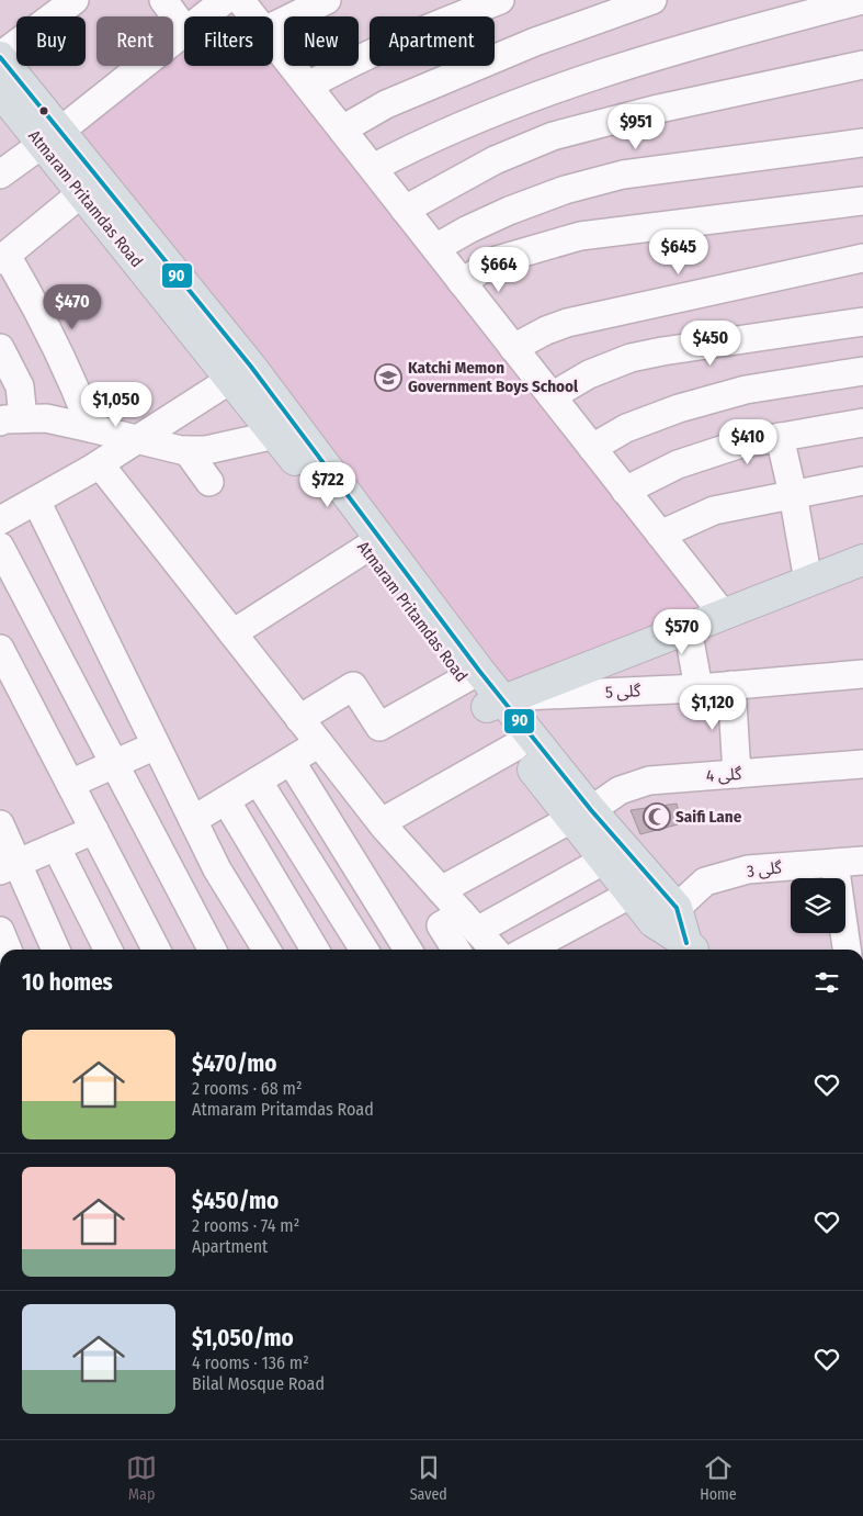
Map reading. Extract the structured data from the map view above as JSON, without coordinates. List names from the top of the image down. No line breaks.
{"streets":{"main road":["Atmaram Pritamdas Road"],"street":["گلی 5","گلی 4","گلی 3"]},"crossings":[["Atmaram Pritamdas Road","گلی 5"],["Atmaram Pritamdas Road","گلی 4"],["Atmaram Pritamdas Road","گلی 3"]],"places":{"school or university":["Katchi Memon Government Boys School"],"mosque":["Saifi Lane"]},"lines":["transit line 90"],"page":{"chip":["Buy","Rent","Filters","New","Apartment"],"price":["$951","$645","$664","$470","$450","$1,050","$410","$722","$570","$1,120"],"heading":"10 homes","list":[{"name":"$470/mo","note":"2 rooms · 68 m² · Atmaram Pritamdas Road"},{"name":"$450/mo","note":"2 rooms · 74 m² · Apartment"},{"name":"$1,050/mo","note":"4 rooms · 136 m² · Bilal Mosque Road"}],"tabs":["Map","Saved","Home"]}}
